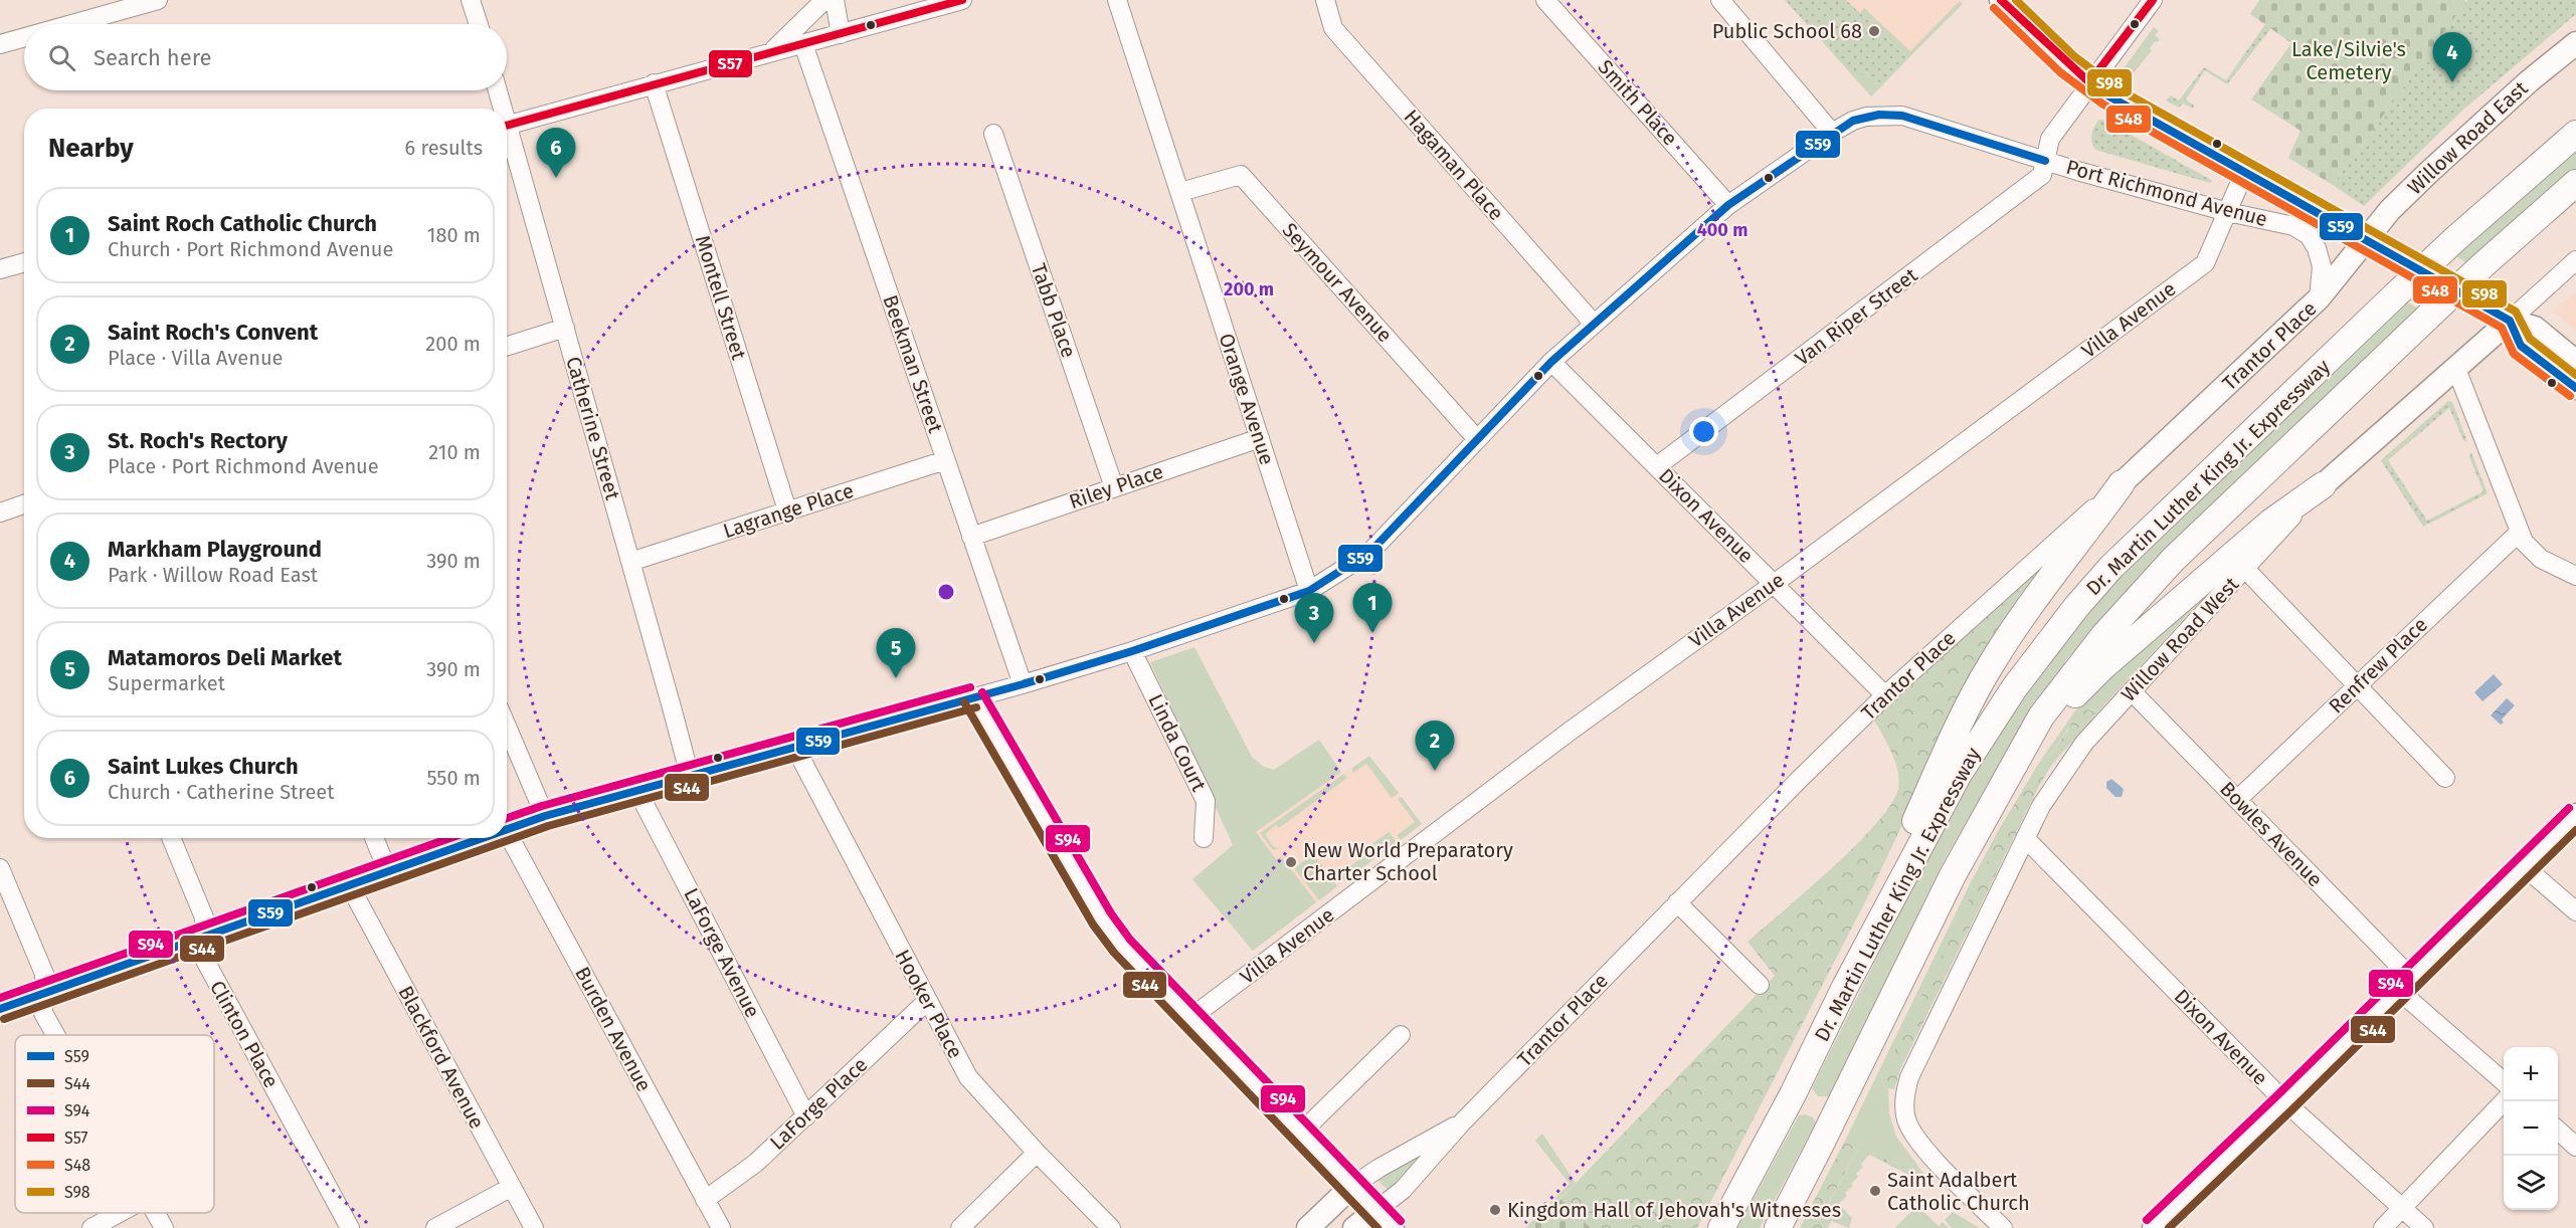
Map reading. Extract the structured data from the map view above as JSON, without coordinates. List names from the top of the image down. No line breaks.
{"streets":{"highway":["Dr. Martin Luther King Jr. Expressway"],"main road":["Willow Road East","Trantor Place","Willow Road West"],"street":["Smith Place","Hagaman Place","Port Richmond Avenue","Seymour Avenue","Montell Street","Tabb Place","Van Riper Street","Villa Avenue","Beekman Street","Orange Avenue","Catherine Street","Riley Place","Lagrange Place","Dixon Avenue","Renfrew Place","Linda Court","Bowles Avenue","LaForge Avenue","Hooker Place","Burden Avenue","Clinton Place","Blackford Avenue","LaForge Place"]},"crossings":[["Smith Place","Port Richmond Avenue"],["Willow Road East","Trantor Place"],["Hagaman Place","Port Richmond Avenue"],["Port Richmond Avenue","Seymour Avenue"],["Port Richmond Avenue","Van Riper Street"],["Port Richmond Avenue","Villa Avenue"],["Port Richmond Avenue","Trantor Place"],["Port Richmond Avenue","Beekman Street"],["Port Richmond Avenue","Orange Avenue"],["Port Richmond Avenue","Catherine Street"],["Port Richmond Avenue","Dixon Avenue"],["Port Richmond Avenue","Linda Court"],["Port Richmond Avenue","LaForge Avenue"],["Port Richmond Avenue","Hooker Place"],["Port Richmond Avenue","Clinton Place"],["Port Richmond Avenue","Blackford Avenue"],["Seymour Avenue","Orange Avenue"],["Montell Street","Lagrange Place"],["Tabb Place","Riley Place"],["Van Riper Street","Dixon Avenue"],["Villa Avenue","Dixon Avenue"],["Trantor Place","Dixon Avenue"],["Beekman Street","Riley Place"],["Beekman Street","Lagrange Place"],["Orange Avenue","Riley Place"],["Catherine Street","Lagrange Place"],["Dixon Avenue","Willow Road West"],["Willow Road West","Bowles Avenue"],["Renfrew Place","Bowles Avenue"],["LaForge Avenue","LaForge Place"],["Hooker Place","LaForge Place"],["Burden Avenue","LaForge Place"]],"parks":["Lake/Silvie's Cemetery"],"places":["Public School 68","New World Preparatory Charter School","Saint Adalbert Catholic Church","Kingdom Hall of Jehovah's Witnesses"],"lines":["transit line S57","transit line S98","transit line S48","transit line S59","transit line S94","transit line S44"],"legend":["S59","S44","S94","S57","S48","S98"],"page":{"search":"Search here","pins":["4","6","1","3","5","2"],"heading":["Nearby","6 results"],"list":[{"mark":"1","name":"Saint Roch Catholic Church","note":"Church · Port Richmond Avenue","value":"180 m"},{"mark":"2","name":"Saint Roch's Convent","note":"Place · Villa Avenue","value":"200 m"},{"mark":"3","name":"St. Roch's Rectory","note":"Place · Port Richmond Avenue","value":"210 m"},{"mark":"4","name":"Markham Playground","note":"Park · Willow Road East","value":"390 m"},{"mark":"5","name":"Matamoros Deli Market","note":"Supermarket","value":"390 m"},{"mark":"6","name":"Saint Lukes Church","note":"Church · Catherine Street","value":"550 m"}],"map_buttons":["+","−"]},"rings":["400 m","200 m"]}
